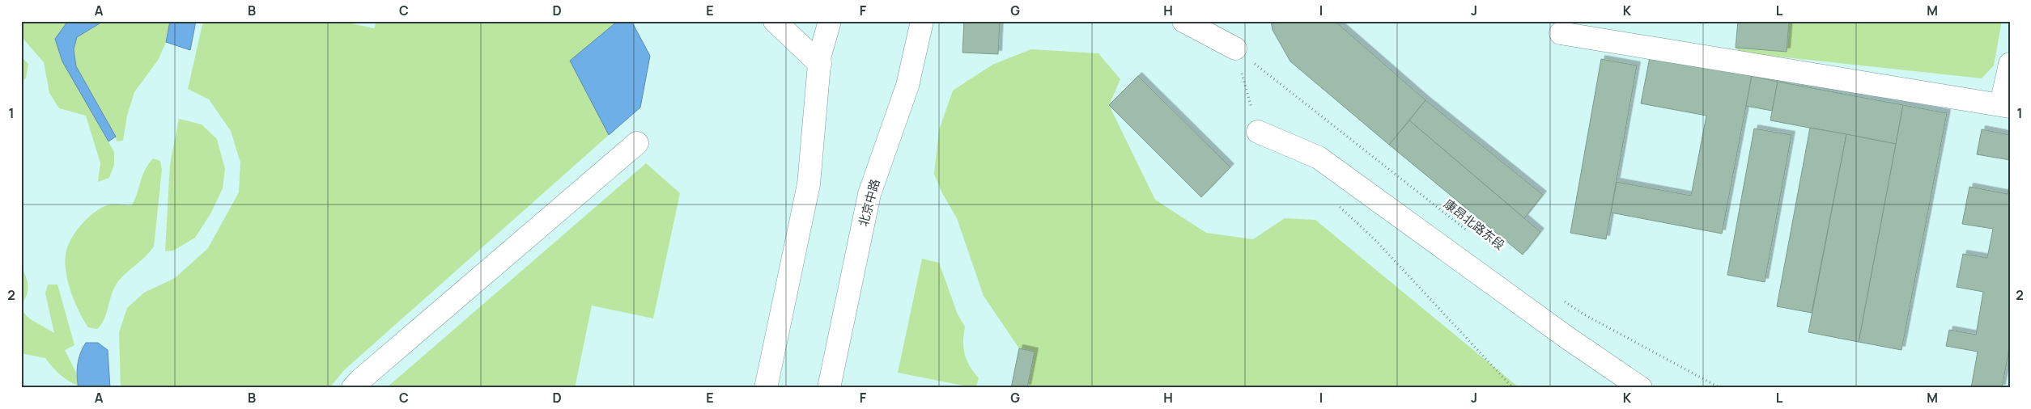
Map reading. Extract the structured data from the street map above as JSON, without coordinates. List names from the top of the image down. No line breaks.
{"streets":{"street":["北京中路"],"path":["康昂北路东段"]},"grid":{"columns":["A","B","C","D","E","F","G","H","I","J","K","L","M"],"rows":["1","2"]}}
